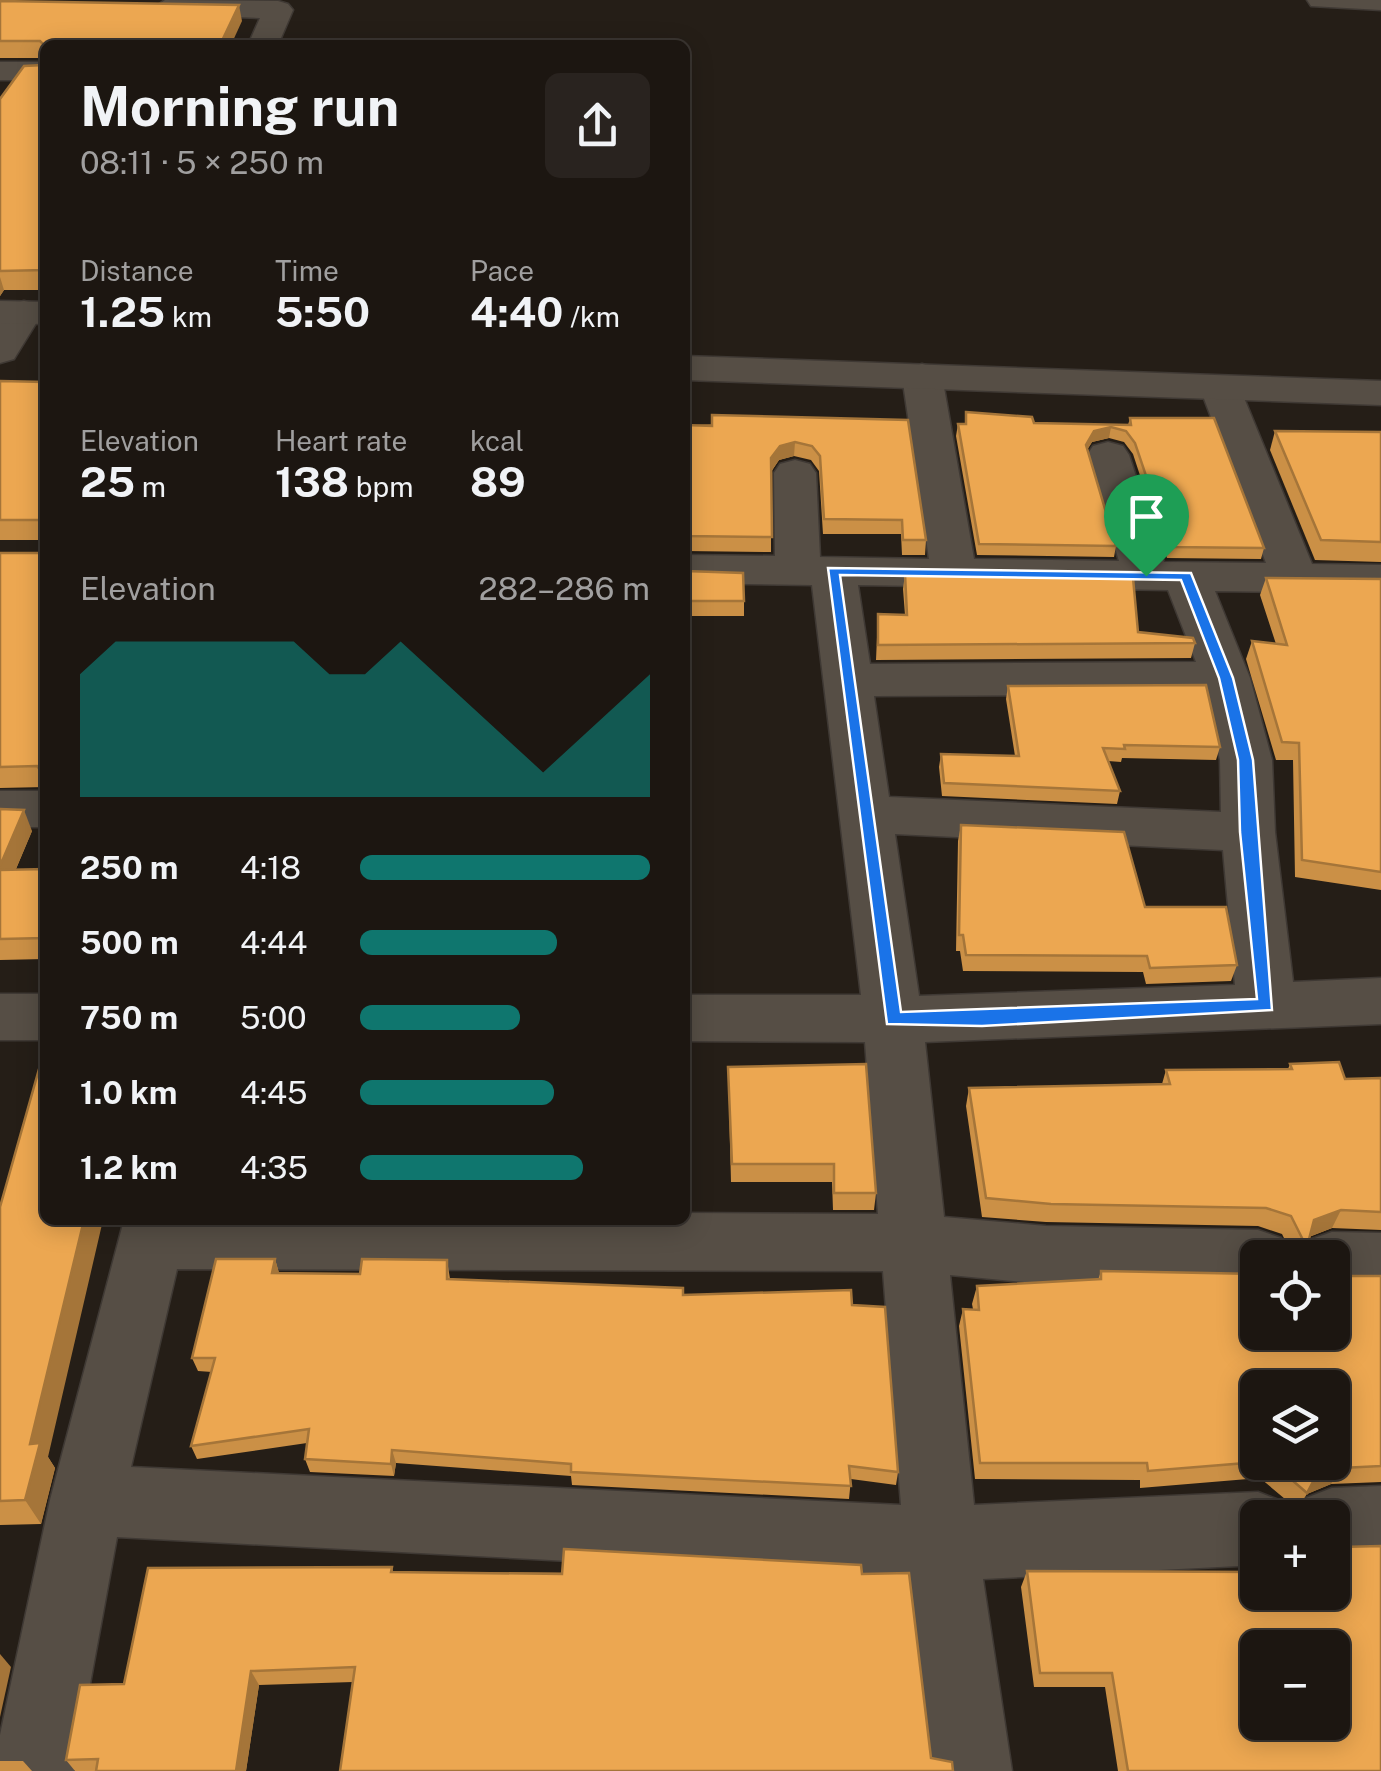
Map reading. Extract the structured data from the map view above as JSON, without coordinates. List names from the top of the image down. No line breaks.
{"page":{"heading":["Morning run","08:11 · 5 × 250 m"],"stats":[["Distance","1.25 km"],["Time","5:50"],["Pace","4:40 /km"],["Elevation","25 m"],["Heart rate","138 bpm"],["kcal","89"]],"chart":["Elevation","282–286 m"],"list":[{"name":"250 m","note":"4:18"},{"name":"500 m","note":"4:44"},{"name":"750 m","note":"5:00"},{"name":"1.0 km","note":"4:45"},{"name":"1.2 km","note":"4:35"}],"map_buttons":["+","−"]}}
